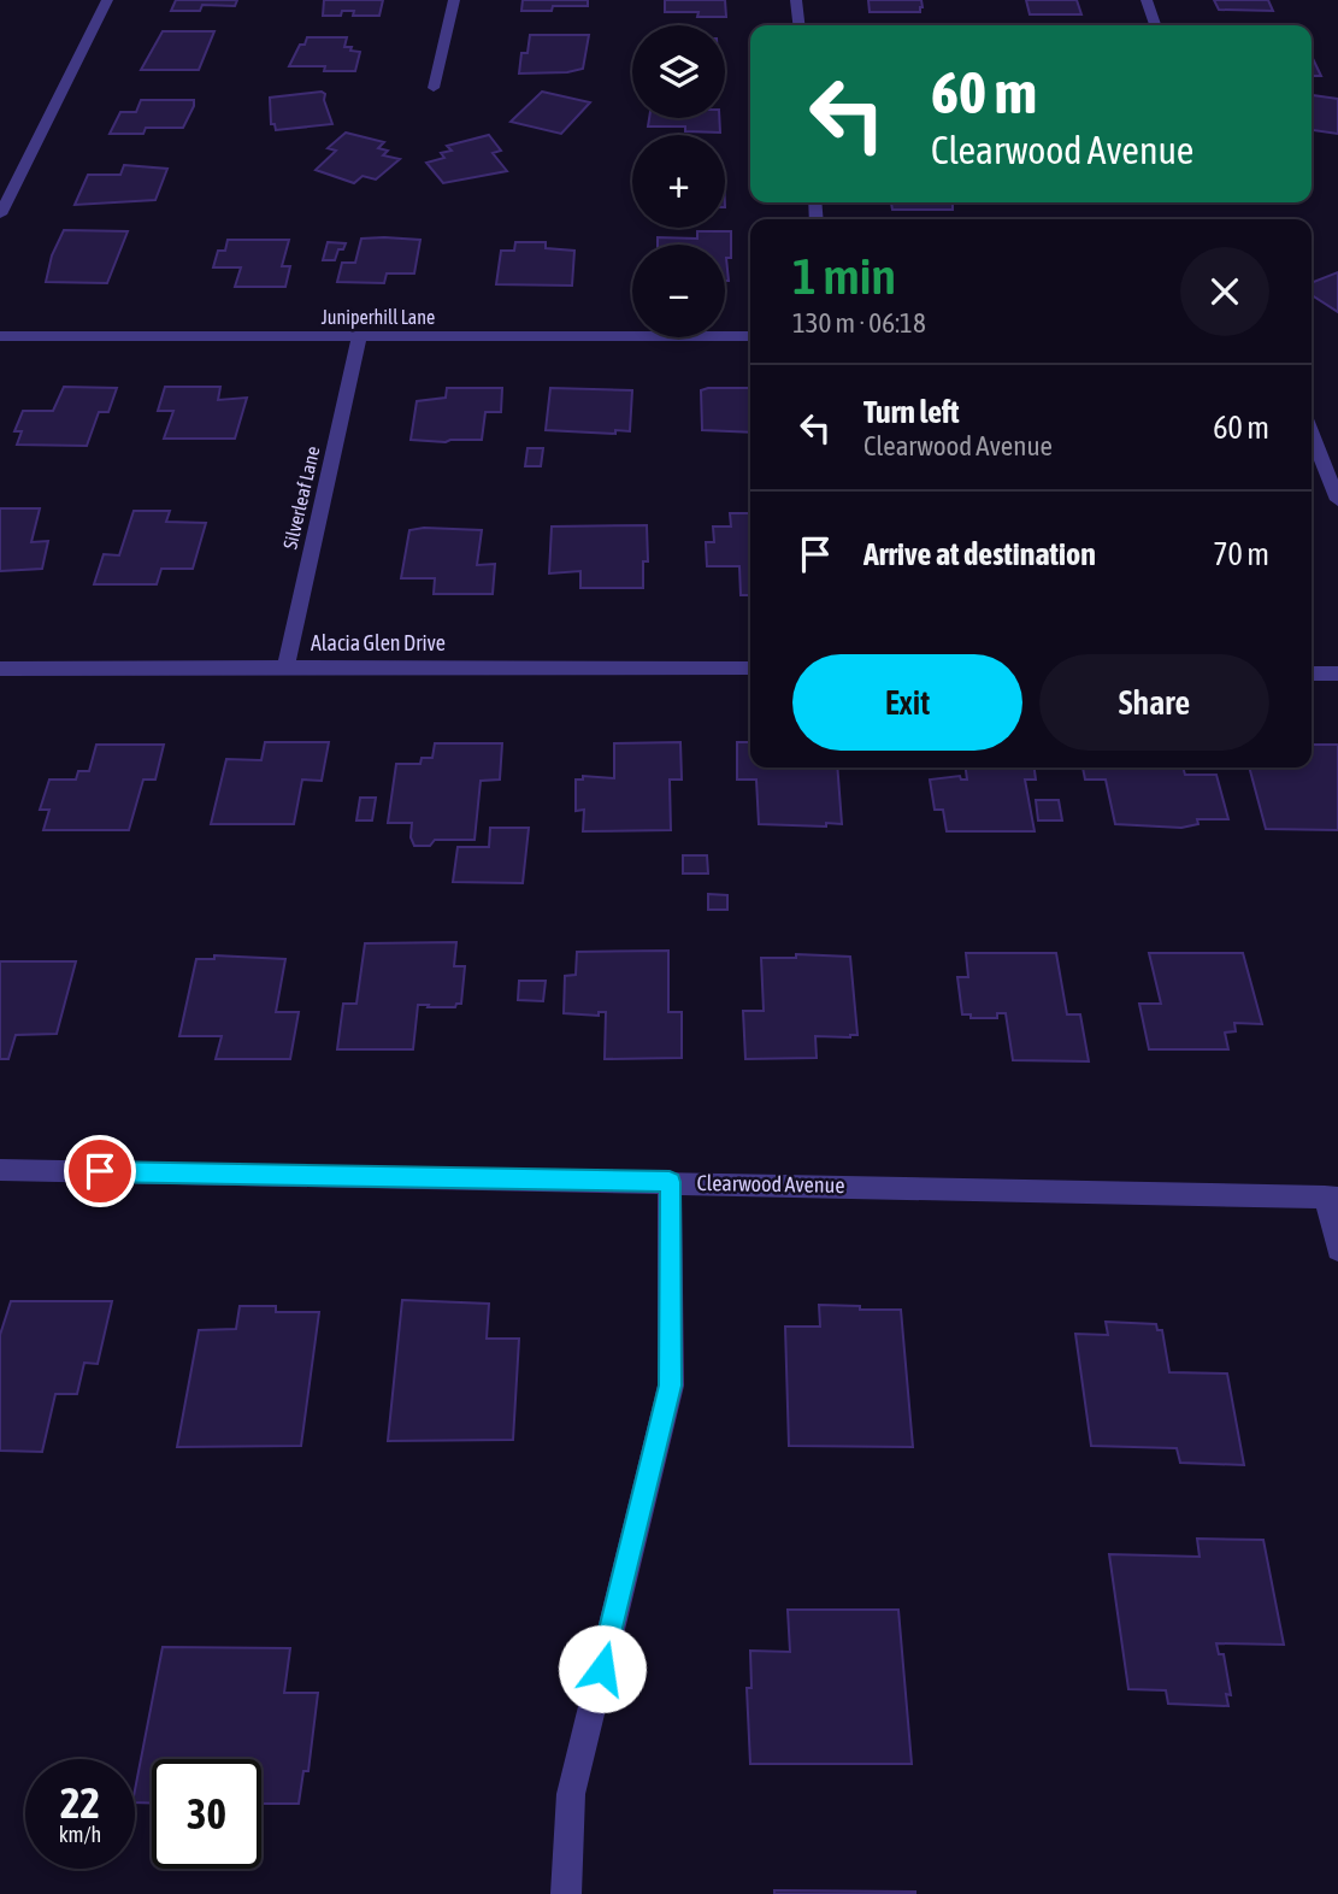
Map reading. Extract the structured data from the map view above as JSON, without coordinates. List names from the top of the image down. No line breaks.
{"streets":{"street":["Juniperhill Lane","Silverleaf Lane","Alacia Glen Drive","Clearwood Avenue"]},"crossings":[["Juniperhill Lane","Silverleaf Lane"],["Silverleaf Lane","Alacia Glen Drive"]],"page":{"map_buttons":["+","−"],"turn":["60 m","Clearwood Avenue"],"heading":["1 min","130 m · 06:18"],"list":[{"name":"Turn left","note":"Clearwood Avenue","value":"60 m"},{"name":"Arrive at destination","value":"70 m"}],"buttons":["Exit","Share"],"speed":"22 km/h","limit":"30"}}
